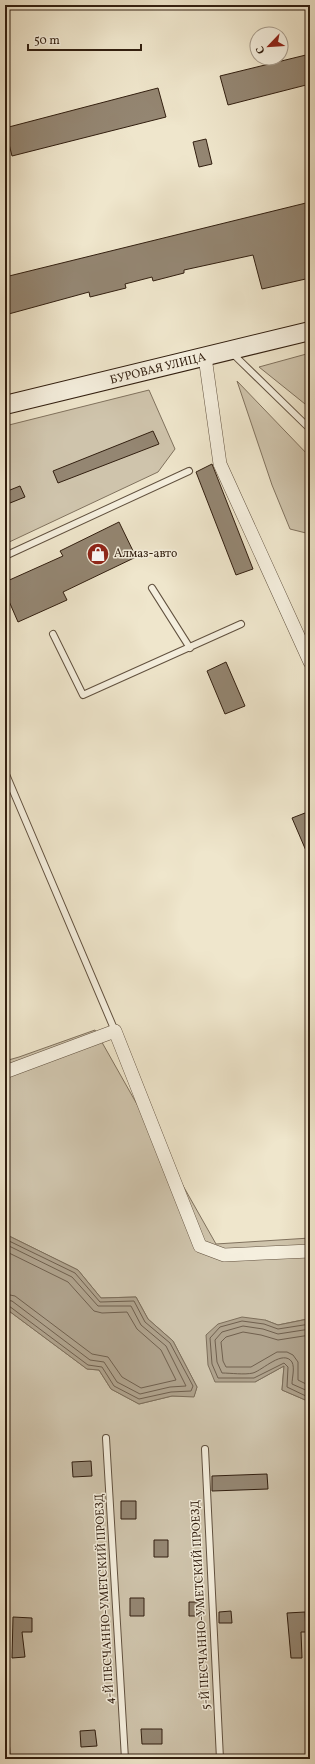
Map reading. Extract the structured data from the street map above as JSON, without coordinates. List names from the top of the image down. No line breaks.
{"streets":{"main road":["БУРОВАЯ УЛИЦА"],"lane":["4-Й ПЕСЧАННО-УМЕТСКИЙ ПРОЕЗД","5-Й ПЕСЧАННО-УМЕТСКИЙ ПРОЕЗД"]},"places":{"shop":["Алмаз-авто"]},"scale_bar":"50 m","north":"bottom left"}
